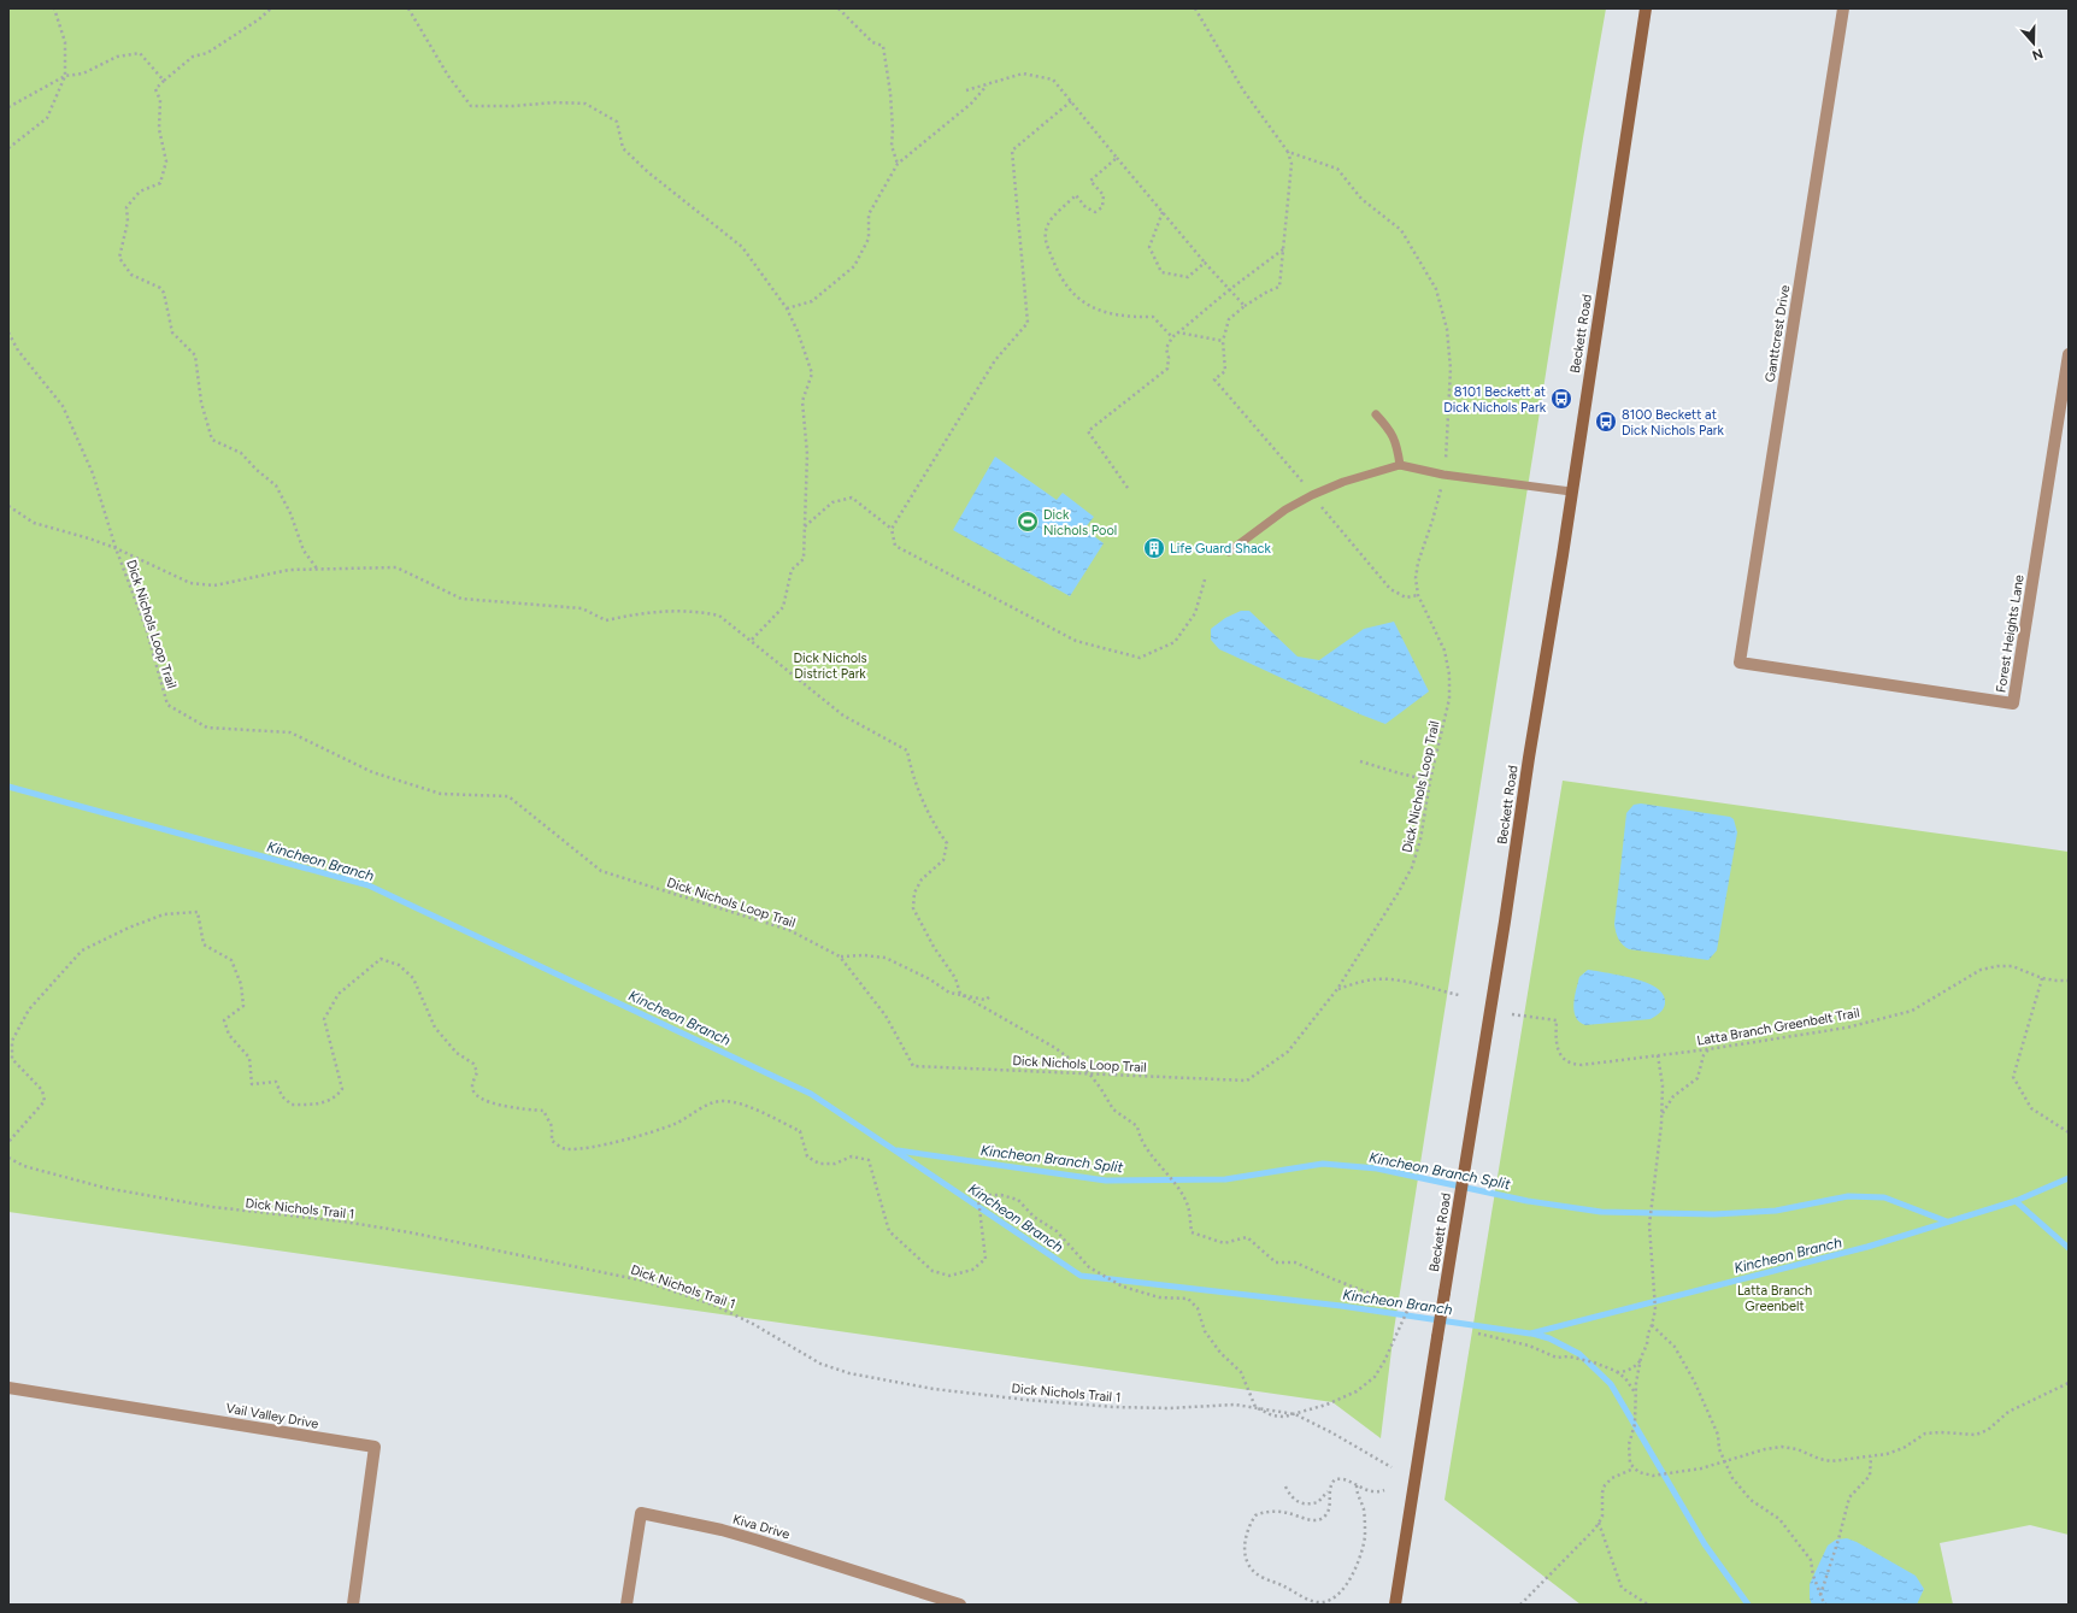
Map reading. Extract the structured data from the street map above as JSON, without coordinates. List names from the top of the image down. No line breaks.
{"streets":{"street":["Beckett Road","Ganttcrest Drive","Forest Heights Lane","Vail Valley Drive","Kiva Drive"],"path":["Dick Nichols Loop Trail","Latta Branch Greenbelt Trail","Dick Nichols Trail 1"]},"crossings":[["Ganttcrest Drive","Forest Heights Lane"]],"water":["Kincheon Branch","Kincheon Branch Split"],"parks":["Dick Nichols District Park","Latta Branch Greenbelt"],"places":{"bus stop":["8101 Beckett at Dick Nichols Park","8100 Beckett at Dick Nichols Park"],"sports":["Dick Nichols Pool"],"building":["Life Guard Shack"]},"north":"bottom"}
